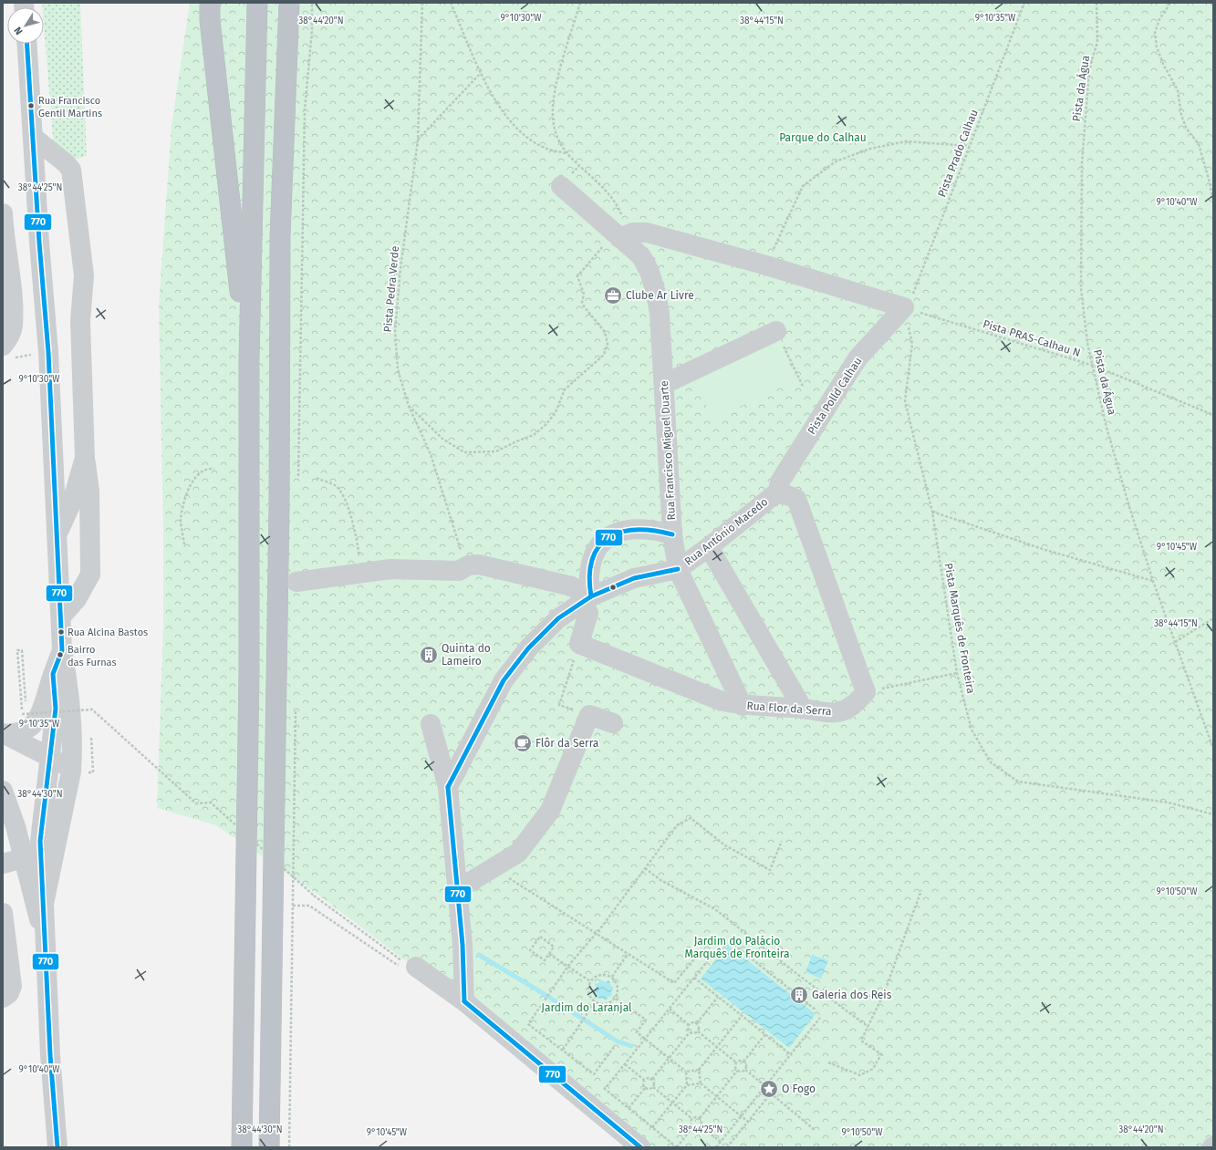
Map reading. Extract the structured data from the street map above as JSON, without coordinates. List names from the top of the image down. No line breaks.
{"streets":{"street":["Pista Polld Calhau","Rua Francisco Miguel Duarte","Rua António Macedo","Rua Flor da Serra"],"path":["Pista da Água","Pista Prado Calhau","Pista Pedra Verde","Pista PRAS-Calhau N","Pista Marquês de Fronteira"]},"crossings":[["Pista da Água","Pista PRAS-Calhau N"],["Pista Prado Calhau","Pista PRAS-Calhau N"],["Pista Prado Calhau","Pista Polld Calhau"],["Pista Prado Calhau","Pista Marquês de Fronteira"],["Pista PRAS-Calhau N","Pista Polld Calhau"],["Pista PRAS-Calhau N","Pista Marquês de Fronteira"],["Pista Polld Calhau","Rua António Macedo"],["Pista Polld Calhau","Pista Marquês de Fronteira"],["Rua Francisco Miguel Duarte","Rua António Macedo"],["Rua Francisco Miguel Duarte","Rua Flor da Serra"]],"parks":["Parque do Calhau","Jardim do Palácio Marquês de Fronteira","Jardim do Laranjal"],"places":{"other":["Rua Francisco Gentil Martins","Rua Alcina Bastos","Bairro das Furnas"],"office":["Clube Ar Livre"],"building":["Quinta do Lameiro","Galeria dos Reis"],"cafe":["Flôr da Serra"],"place":["O Fogo"]},"lines":["transit line 770"],"north":"bottom left","coordinates":["9°10'30\"W","9°10'35\"W","38°44'20\"N","38°44'15\"N","38°44'25\"N","9°10'40\"W","9°10'45\"W","38°44'30\"N","9°10'50\"W"]}
